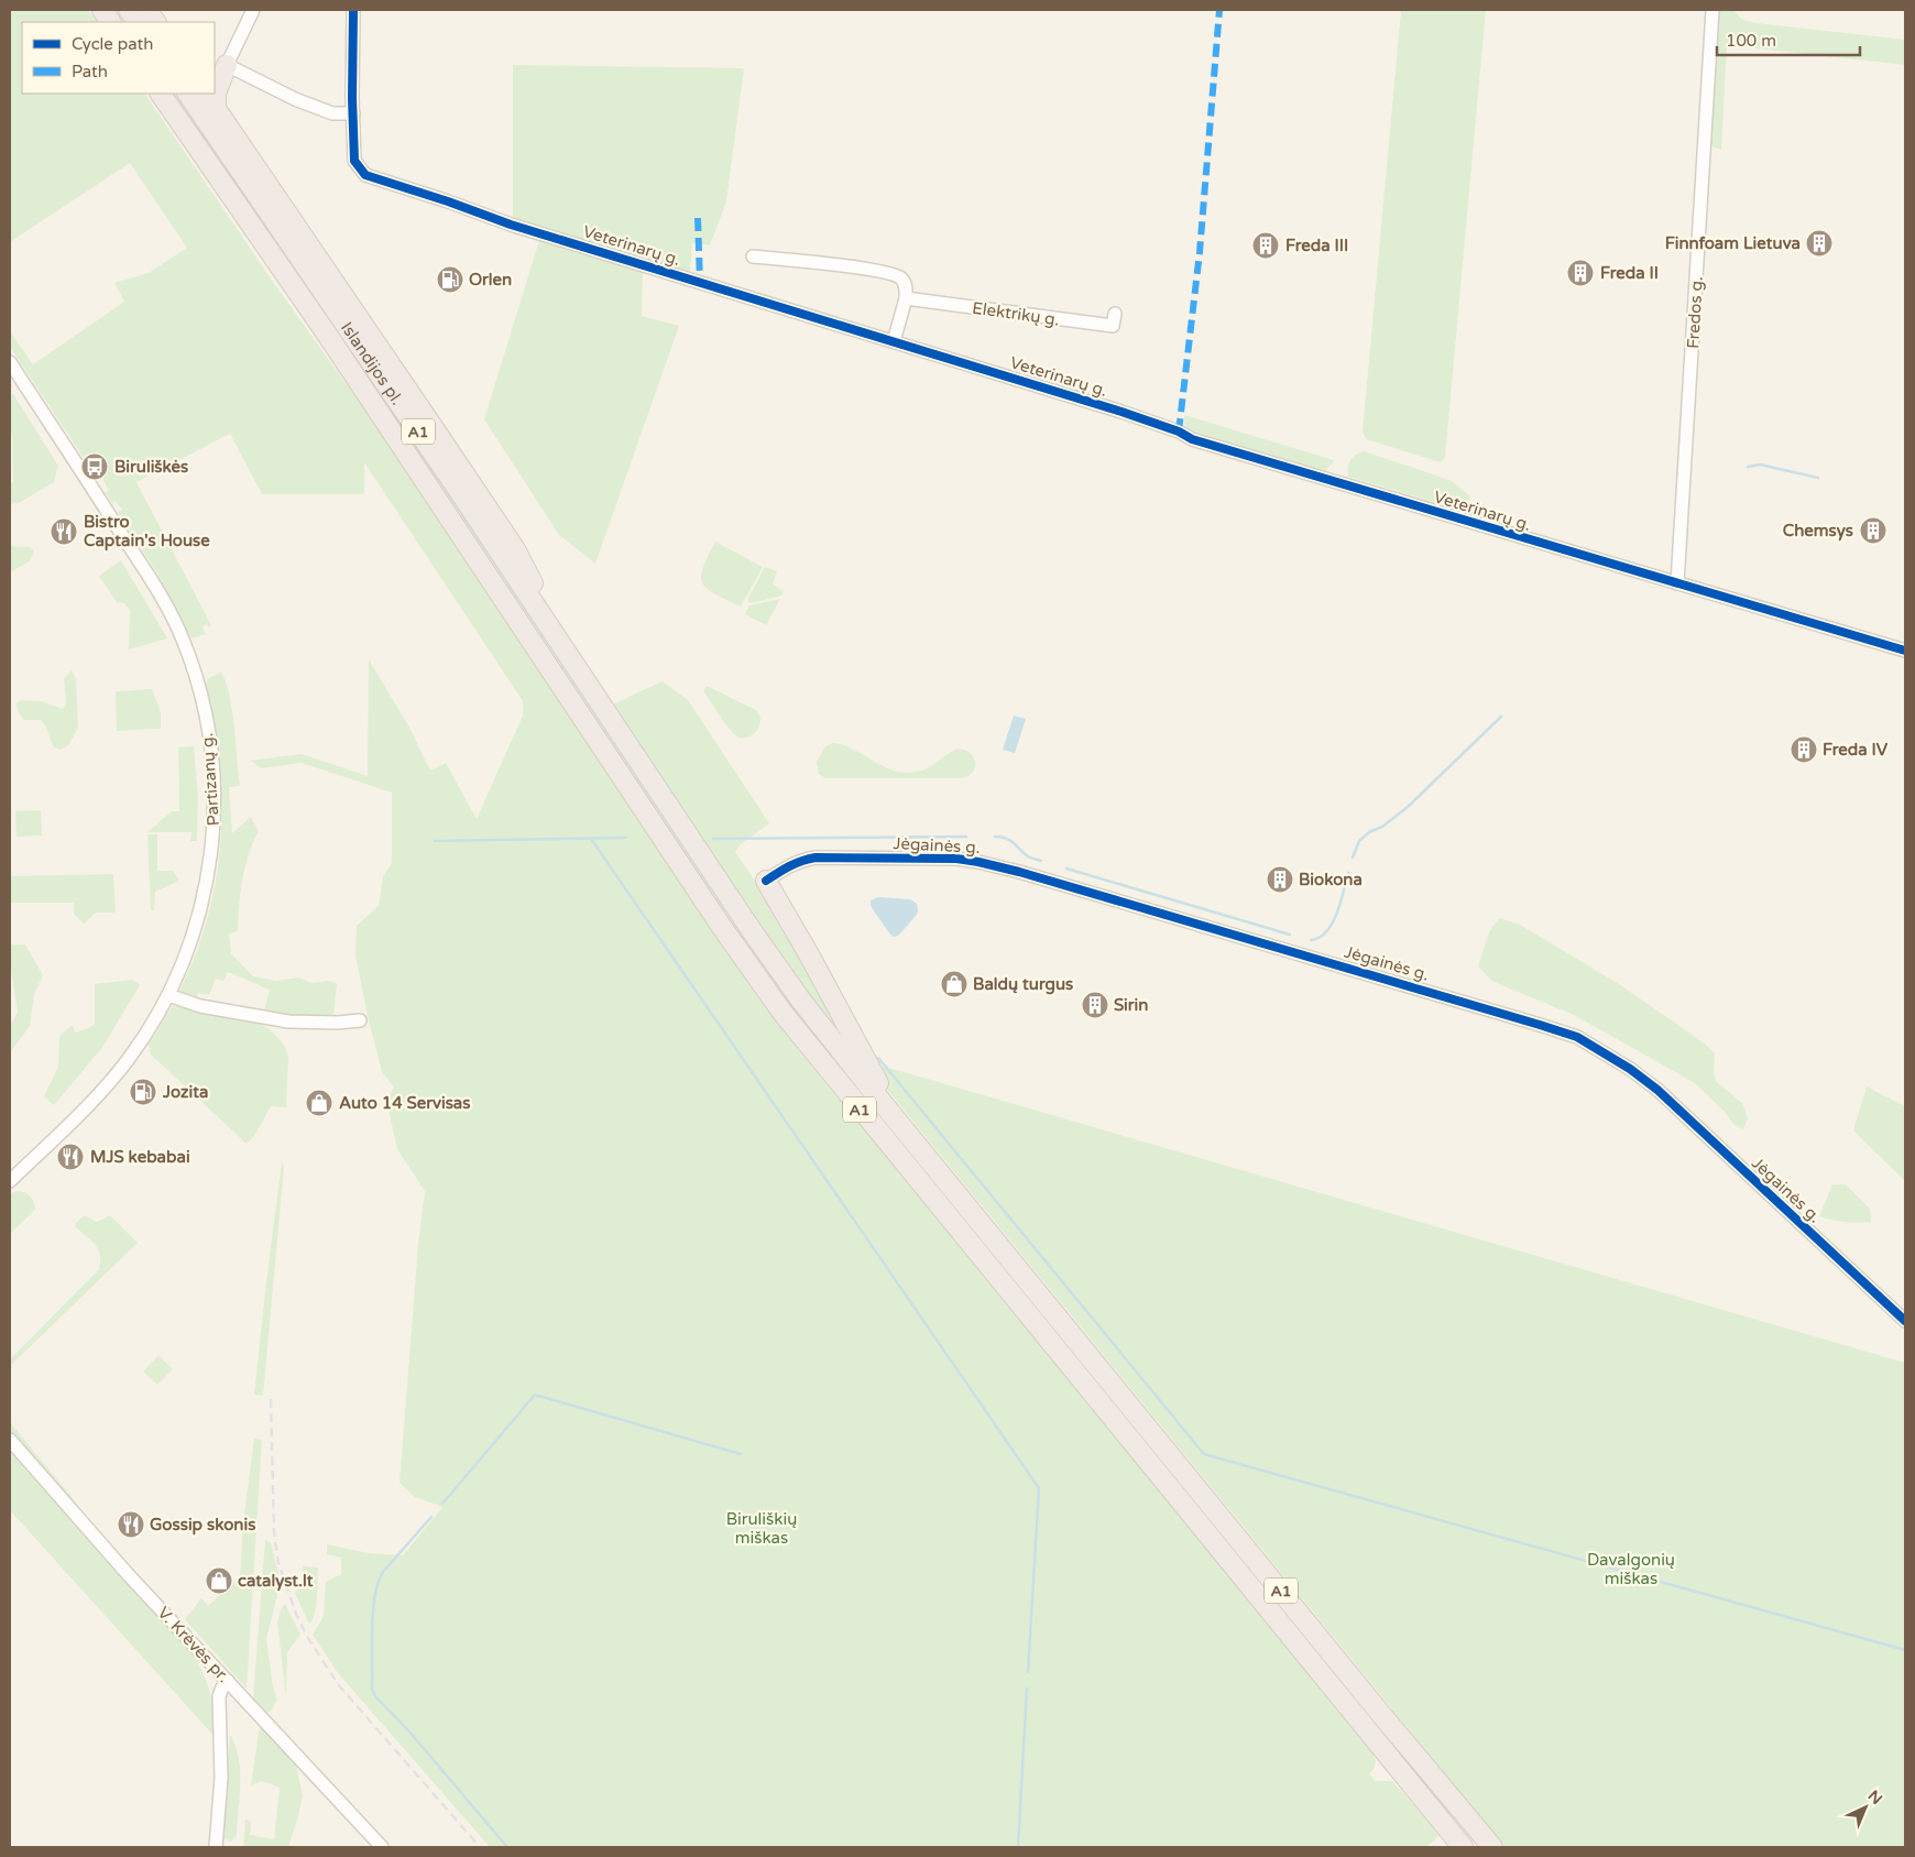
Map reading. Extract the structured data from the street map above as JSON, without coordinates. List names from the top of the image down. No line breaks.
{"streets":{"highway":["Islandijos pl.","A1"],"street":["Veterinarų g.","Fredos g.","Elektrikų g.","Partizanų g.","Jėgainės g.","V. Krėvės pr."]},"crossings":[["Veterinarų g.","Fredos g."],["Islandijos pl.","A1"]],"parks":["Biruliškių miškas","Davalgonių miškas"],"places":{"building":["Finnfoam Lietuva","Freda III","Freda II","Chemsys","Freda IV","Biokona","Sirin"],"fuel station":["Orlen","Jozita"],"bus stop":["Biruliškės"],"restaurant":["Bistro Captain's House","MJS kebabai","Gossip skonis"],"shop":["Baldų turgus","Auto 14 Servisas","catalyst.lt"]},"legend":["Cycle path","Path"],"scale_bar":"100 m","north":"top right"}
